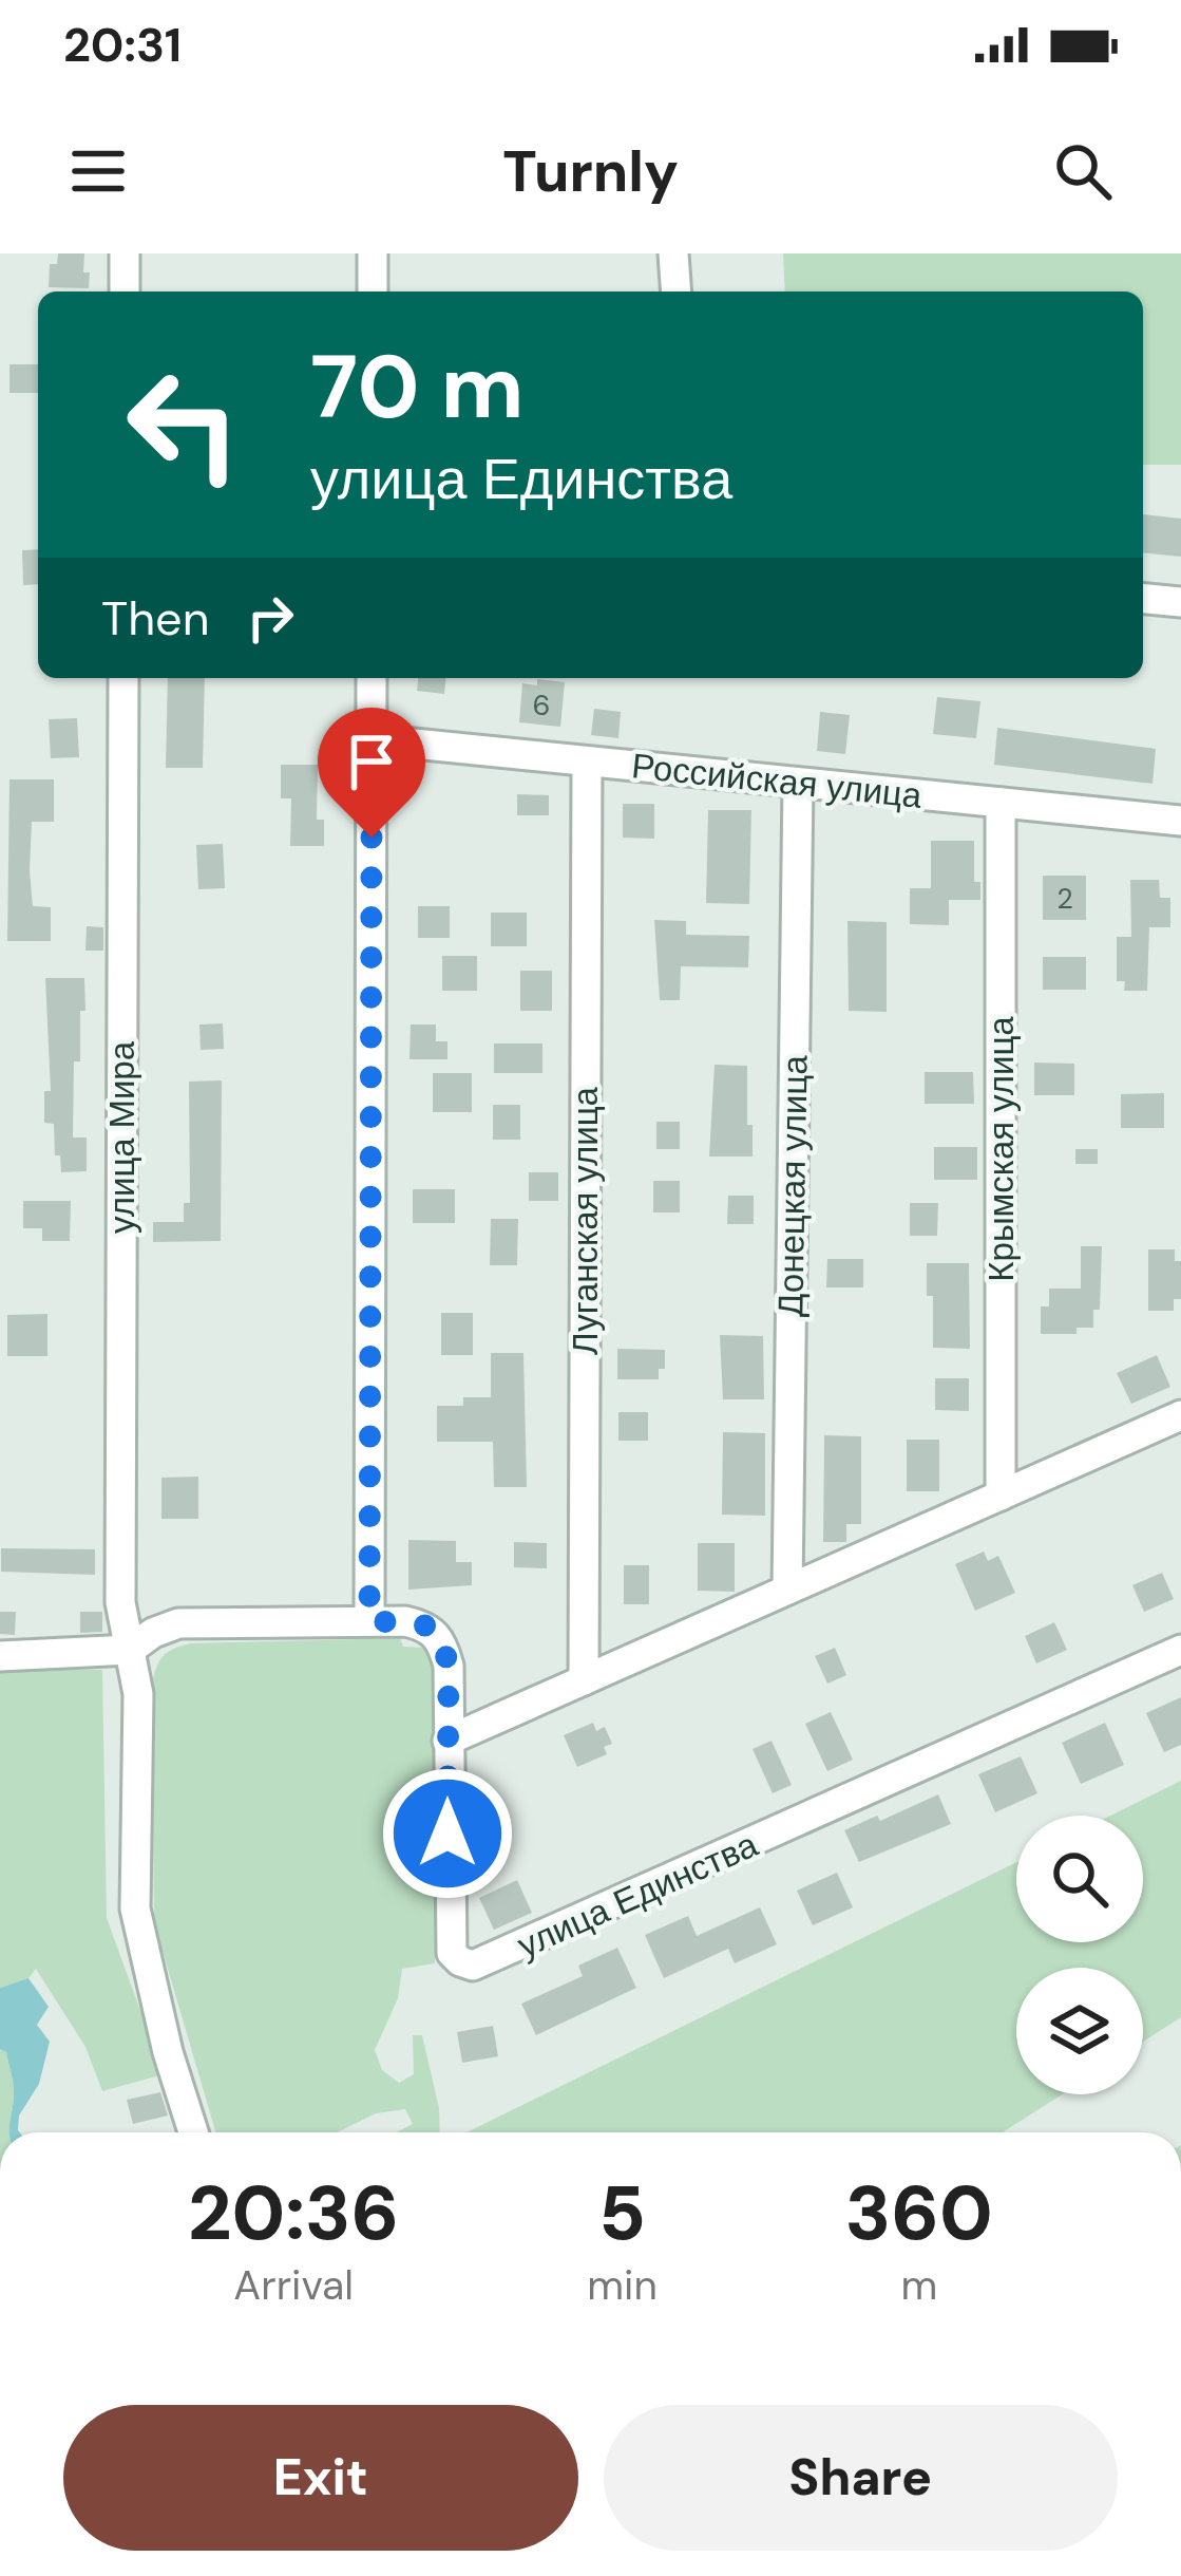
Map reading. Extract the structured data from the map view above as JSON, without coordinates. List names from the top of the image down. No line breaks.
{"streets":{"street":["Российская улица","улица Мира","Крымская улица","Донецкая улица","Луганская улица","улица Единства"]},"crossings":[["Российская улица","Крымская улица"],["Российская улица","Донецкая улица"],["Российская улица","Луганская улица"]],"house_numbers":["6","2"],"page":{"status":"20:31","header":"Turnly","turn":["70 m","улица Единства"],"then":"Then","eta":["20:36","Arrival","5","min","360","m"],"buttons":["Exit","Share"]}}
